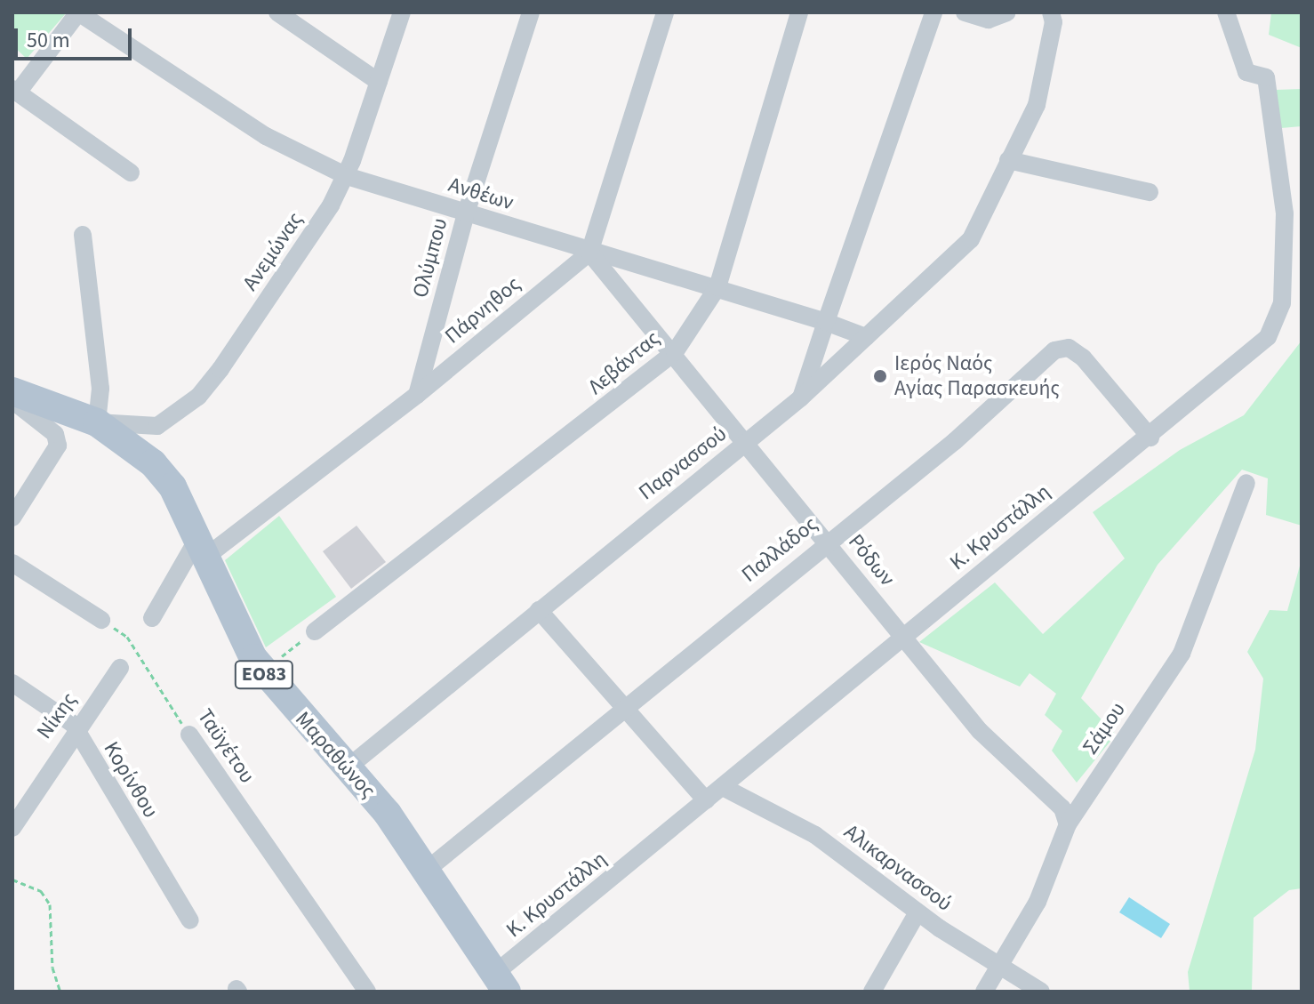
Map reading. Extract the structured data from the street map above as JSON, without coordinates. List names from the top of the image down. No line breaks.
{"streets":{"main road":["ΕΟ83","Μαραθώνος"],"street":["Ανθέων","Ανεμώνας","Ολύμπου","Πάρνηθος","Λεβάντας","Παρνασσού","Κ. Κρυστάλλη","Παλλάδος","Ρόδων","Νίκης","Σάμου","Ταϋγέτου","Κορίνθου","Αλικαρνασσού"]},"crossings":[["Ανθέων","Ανεμώνας"],["Ανθέων","Ολύμπου"],["Ανθέων","Πάρνηθος"],["Ανθέων","Λεβάντας"],["Ανθέων","Παρνασσού"],["Ανθέων","Ρόδων"],["Ανεμώνας","Μαραθώνος"],["Ολύμπου","Πάρνηθος"],["Πάρνηθος","Ρόδων"],["Πάρνηθος","Μαραθώνος"],["Λεβάντας","Ρόδων"],["Παρνασσού","Ρόδων"],["Παρνασσού","Μαραθώνος"],["Κ. Κρυστάλλη","Παλλάδος"],["Κ. Κρυστάλλη","Ρόδων"],["Κ. Κρυστάλλη","Μαραθώνος"],["Κ. Κρυστάλλη","Αλικαρνασσού"],["Παλλάδος","Ρόδων"],["Παλλάδος","Μαραθώνος"],["Ρόδων","Σάμου"],["Νίκης","Κορίνθου"],["Σάμου","Αλικαρνασσού"]],"places":["Ιερός Ναός Αγίας Παρασκευής"],"scale_bar":"50 m"}
